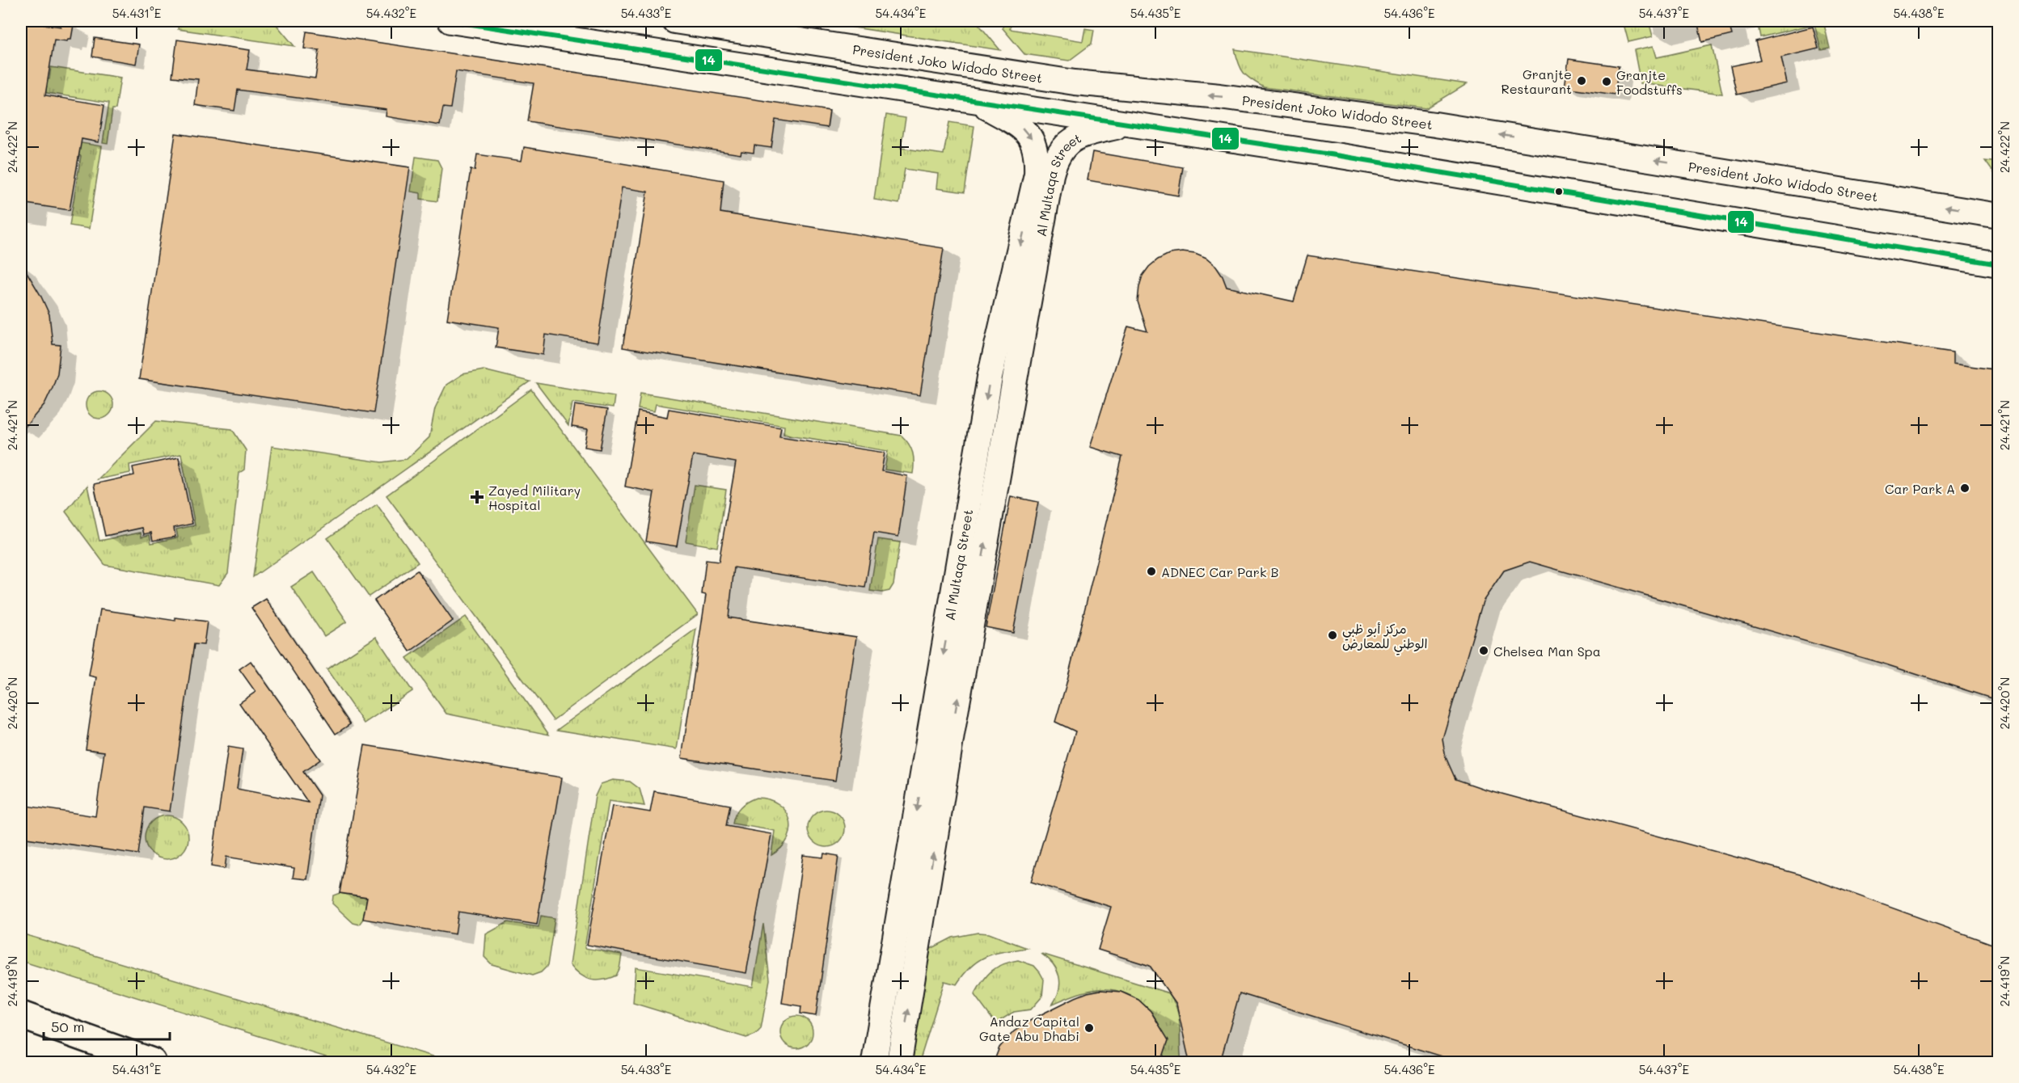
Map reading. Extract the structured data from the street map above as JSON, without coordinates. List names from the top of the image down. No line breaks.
{"streets":{"street":["President Joko Widodo Street","Al Multaqa Street"]},"places":{"other":["Granjte Restaurant","Granjte Foodstuffs","Car Park A","ADNEC Car Park B","مركز أبو ظبي الوطني للمعارض","Chelsea Man Spa","Andaz Capital Gate Abu Dhabi"],"health":["Zayed Military Hospital"]},"lines":["transit line 14"],"scale_bar":"50 m","coordinates":["54.431°E","54.432°E","54.433°E","54.434°E","54.435°E","54.436°E","54.437°E","54.438°E","24.422°N","24.421°N","24.420°N","24.419°N"]}
